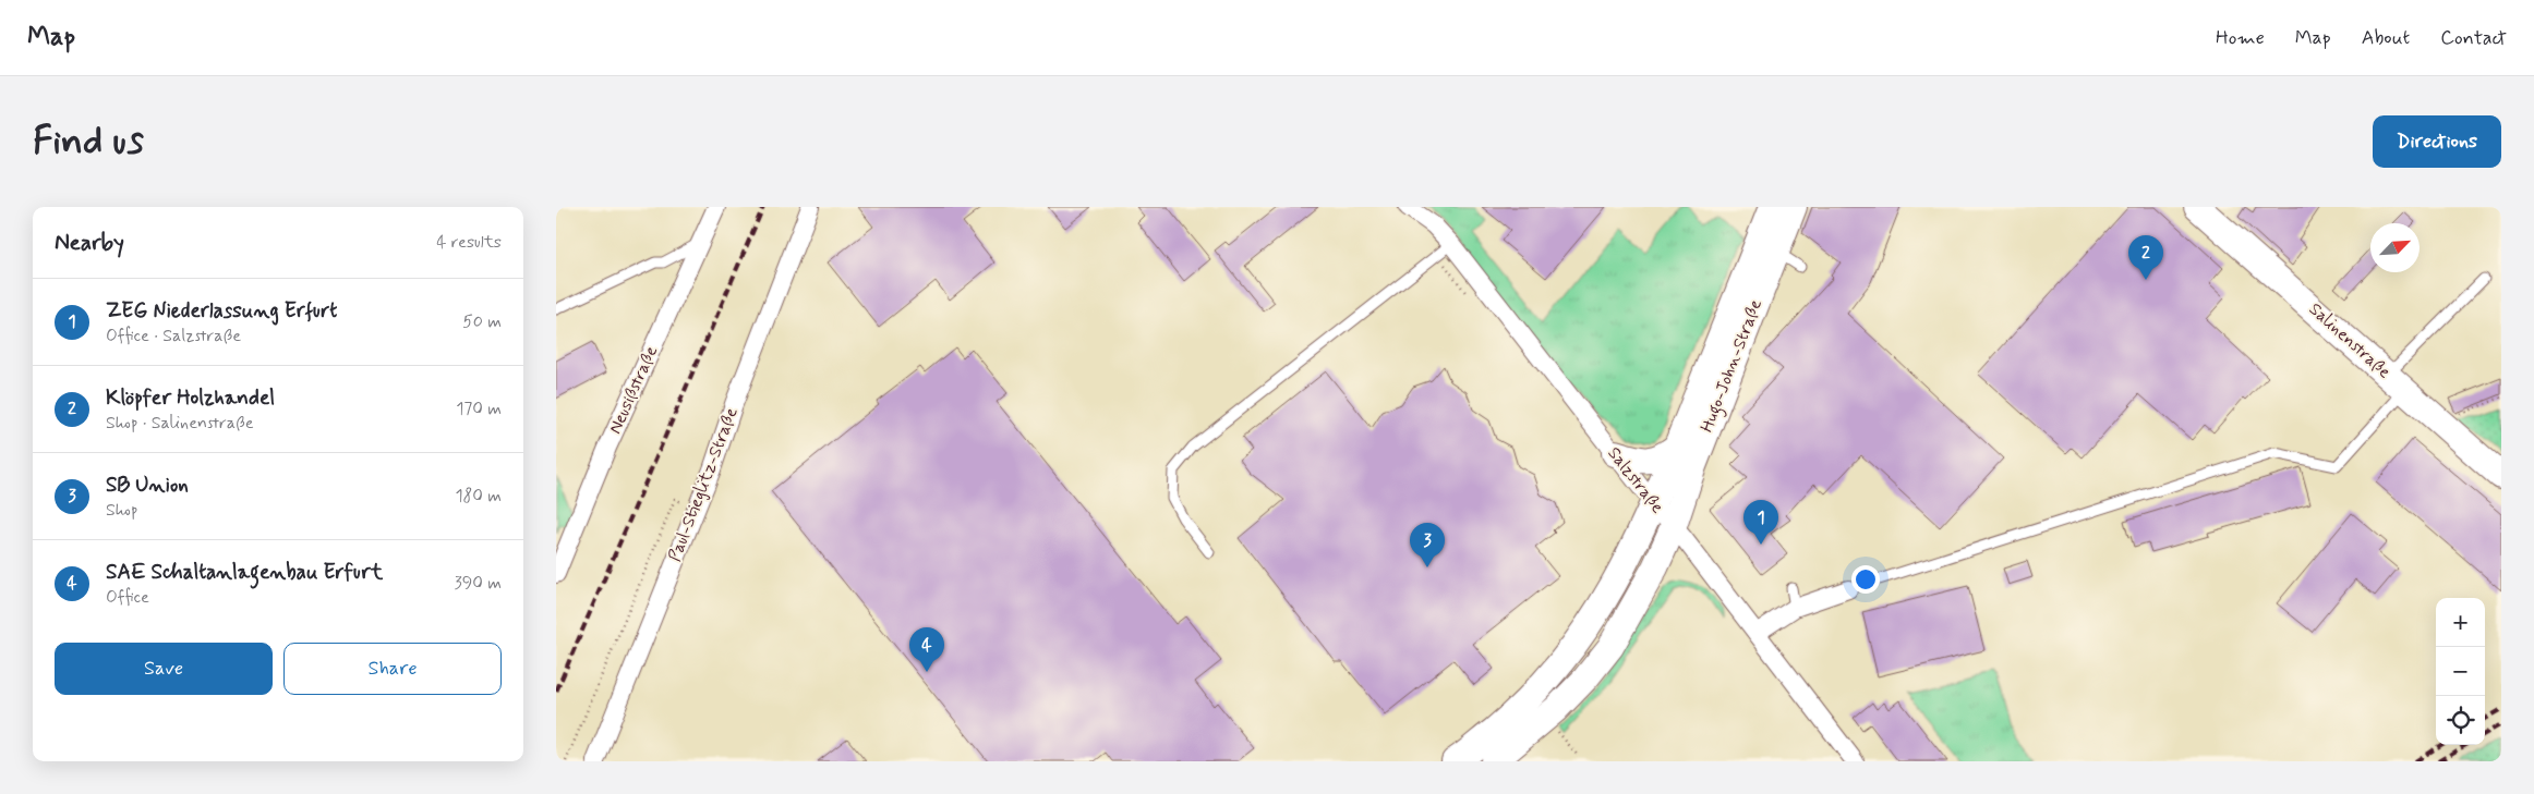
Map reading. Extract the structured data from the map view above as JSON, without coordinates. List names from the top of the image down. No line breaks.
{"streets":{"main road":["Salinenstraße","Hugo-John-Straße"],"street":["Neusißstraße","Salzstraße","Paul-Stieglitz-Straße"]},"crossings":[["Hugo-John-Straße","Salzstraße"]],"north":"top right","page":{"header":"Map","nav":["Home","Map","About","Contact"],"buttons":["Directions",["Save","Share"]],"title":"Find us","heading":["Nearby","4 results"],"pins":["2","1","3","4"],"list":[{"mark":"1","name":"ZEG Niederlassung Erfurt","note":"Office · Salzstraße","value":"50 m"},{"mark":"2","name":"Klöpfer Holzhandel","note":"Shop · Salinenstraße","value":"170 m"},{"mark":"3","name":"SB Union","note":"Shop","value":"180 m"},{"mark":"4","name":"SAE Schaltanlagenbau Erfurt","note":"Office","value":"390 m"}],"map_buttons":["+","−"]}}
